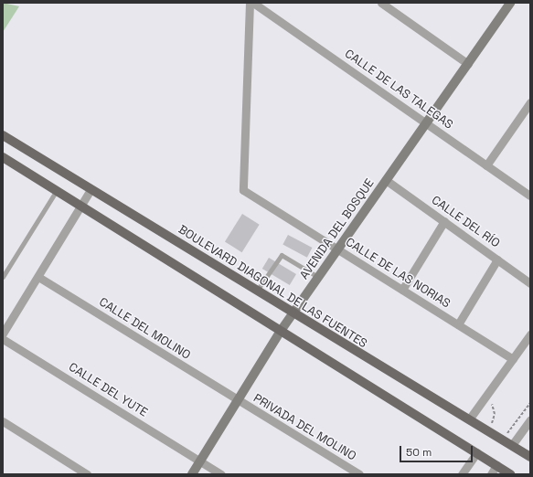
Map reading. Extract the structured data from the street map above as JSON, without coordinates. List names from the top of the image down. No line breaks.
{"streets":{"main road":["BOULEVARD DIAGONAL DE LAS FUENTES"],"street":["CALLE DE LAS TALEGAS","CALLE DEL RÍO","AVENIDA DEL BOSQUE","CALLE DE LAS NORIAS","CALLE DEL MOLINO","CALLE DEL YUTE","PRIVADA DEL MOLINO"]},"crossings":[["CALLE DE LAS TALEGAS","AVENIDA DEL BOSQUE"],["CALLE DE LAS TALEGAS","CALLE DE LAS NORIAS"],["CALLE DEL RÍO","AVENIDA DEL BOSQUE"],["AVENIDA DEL BOSQUE","CALLE DE LAS NORIAS"],["AVENIDA DEL BOSQUE","BOULEVARD DIAGONAL DE LAS FUENTES"],["AVENIDA DEL BOSQUE","CALLE DEL MOLINO"],["AVENIDA DEL BOSQUE","CALLE DEL YUTE"],["AVENIDA DEL BOSQUE","PRIVADA DEL MOLINO"],["CALLE DEL MOLINO","PRIVADA DEL MOLINO"]],"scale_bar":"50 m"}
